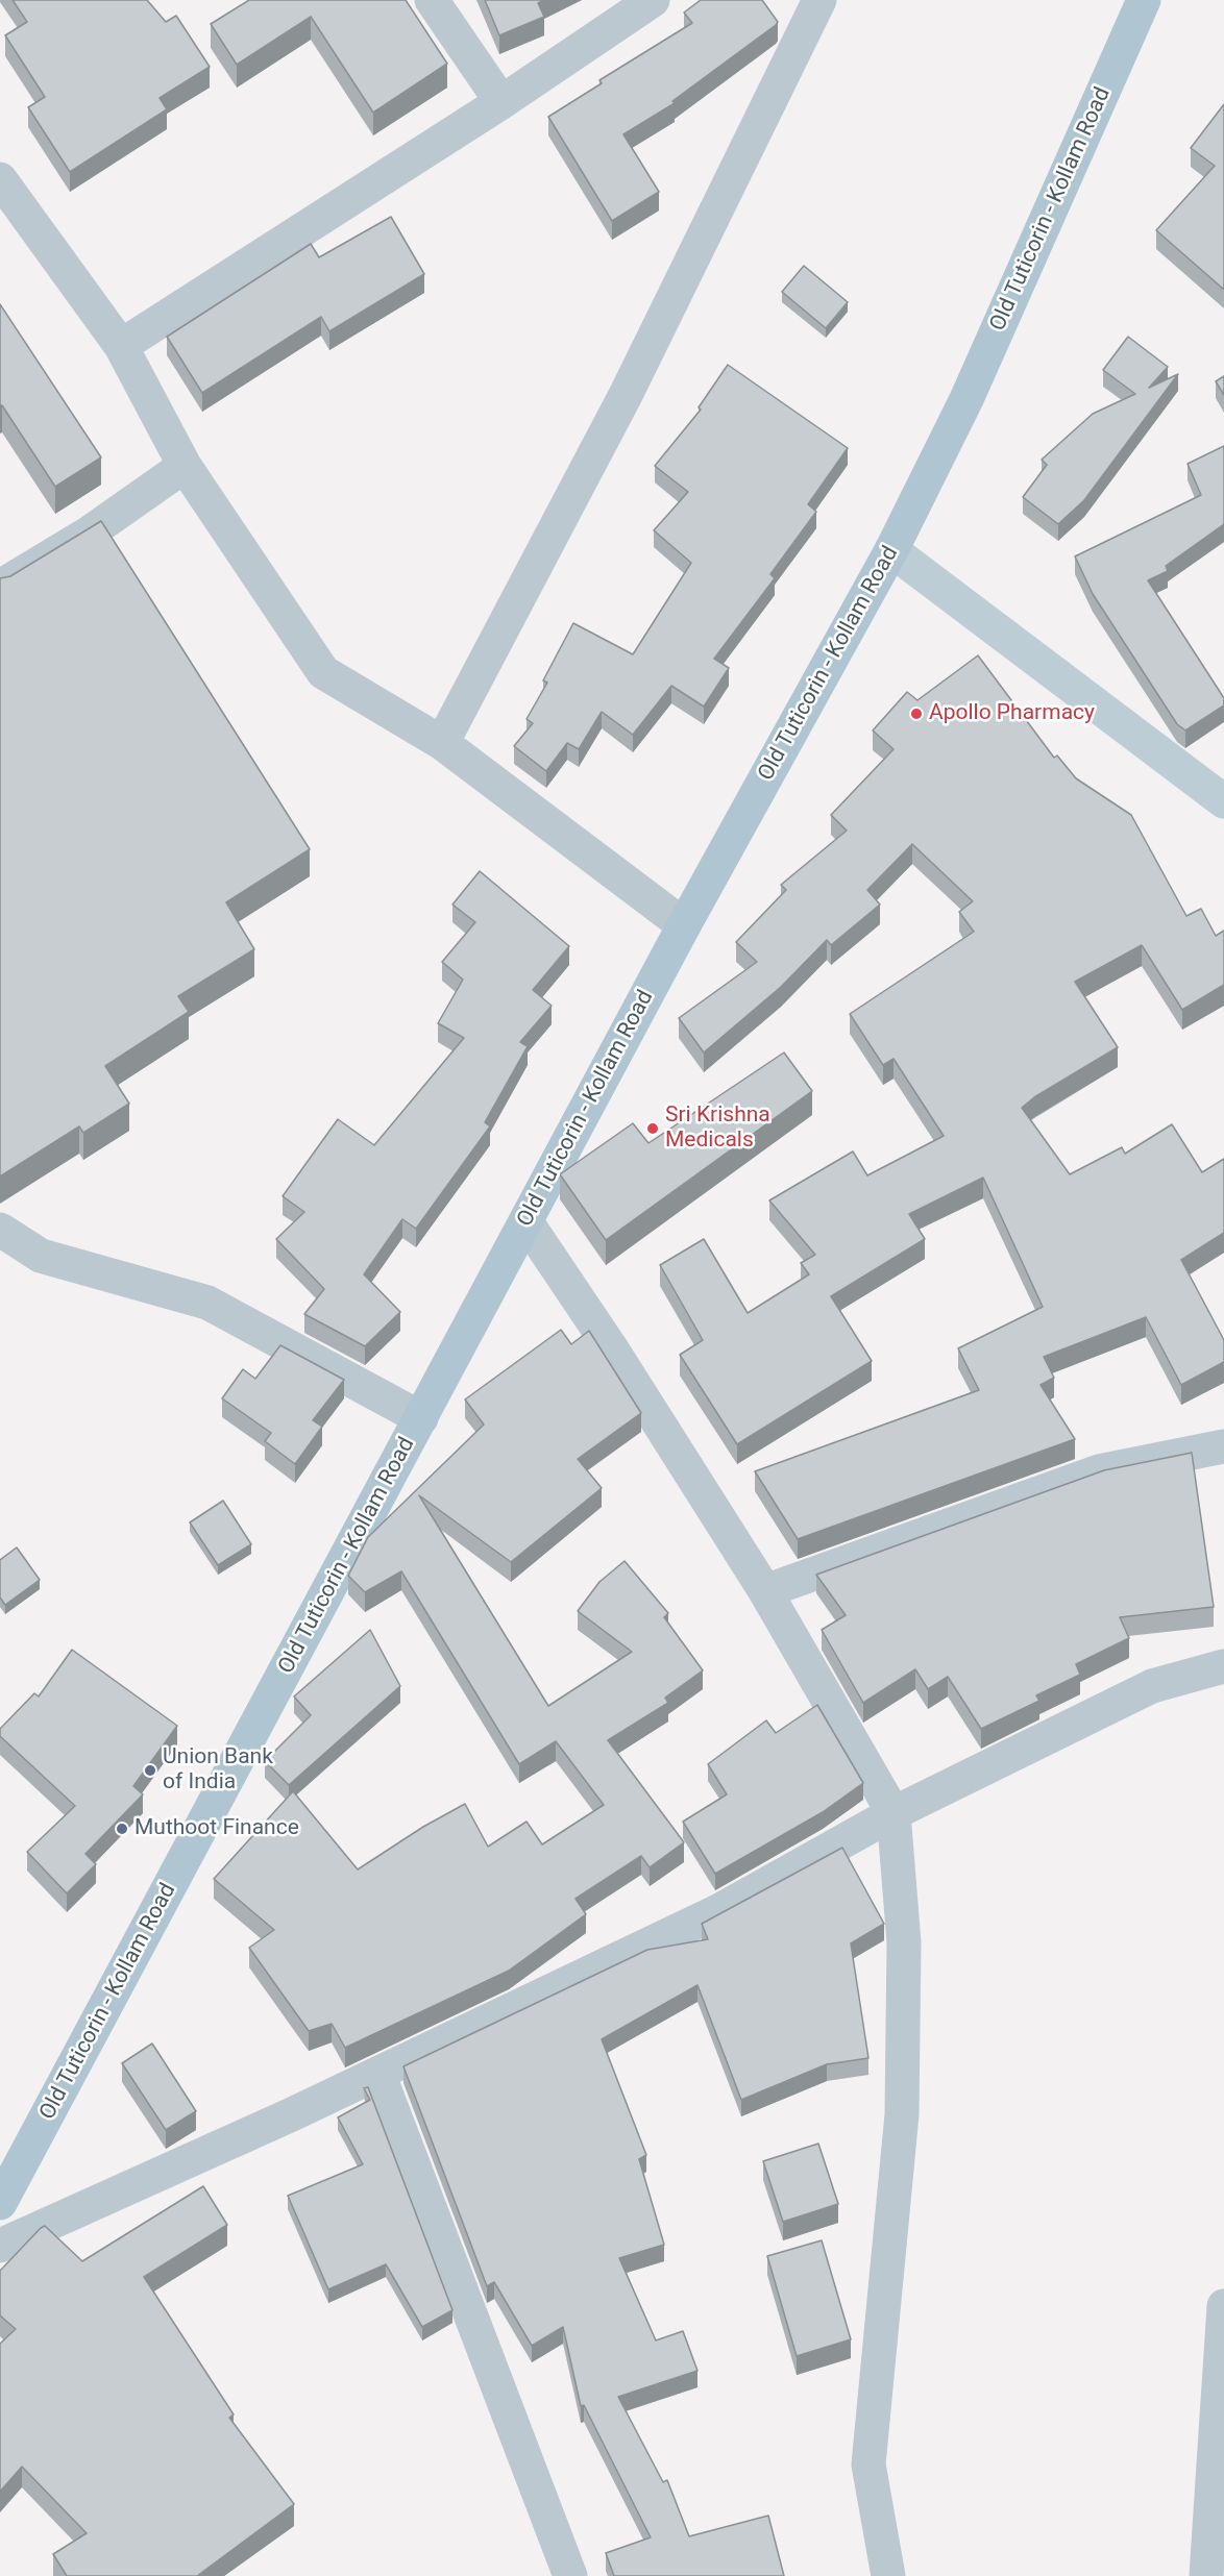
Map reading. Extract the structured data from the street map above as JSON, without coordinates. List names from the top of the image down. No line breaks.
{"streets":{"main road":["Old Tuticorin - Kollam Road"]},"places":["Apollo Pharmacy","Sri Krishna Medicals","Union Bank of India","Muthoot Finance"]}
